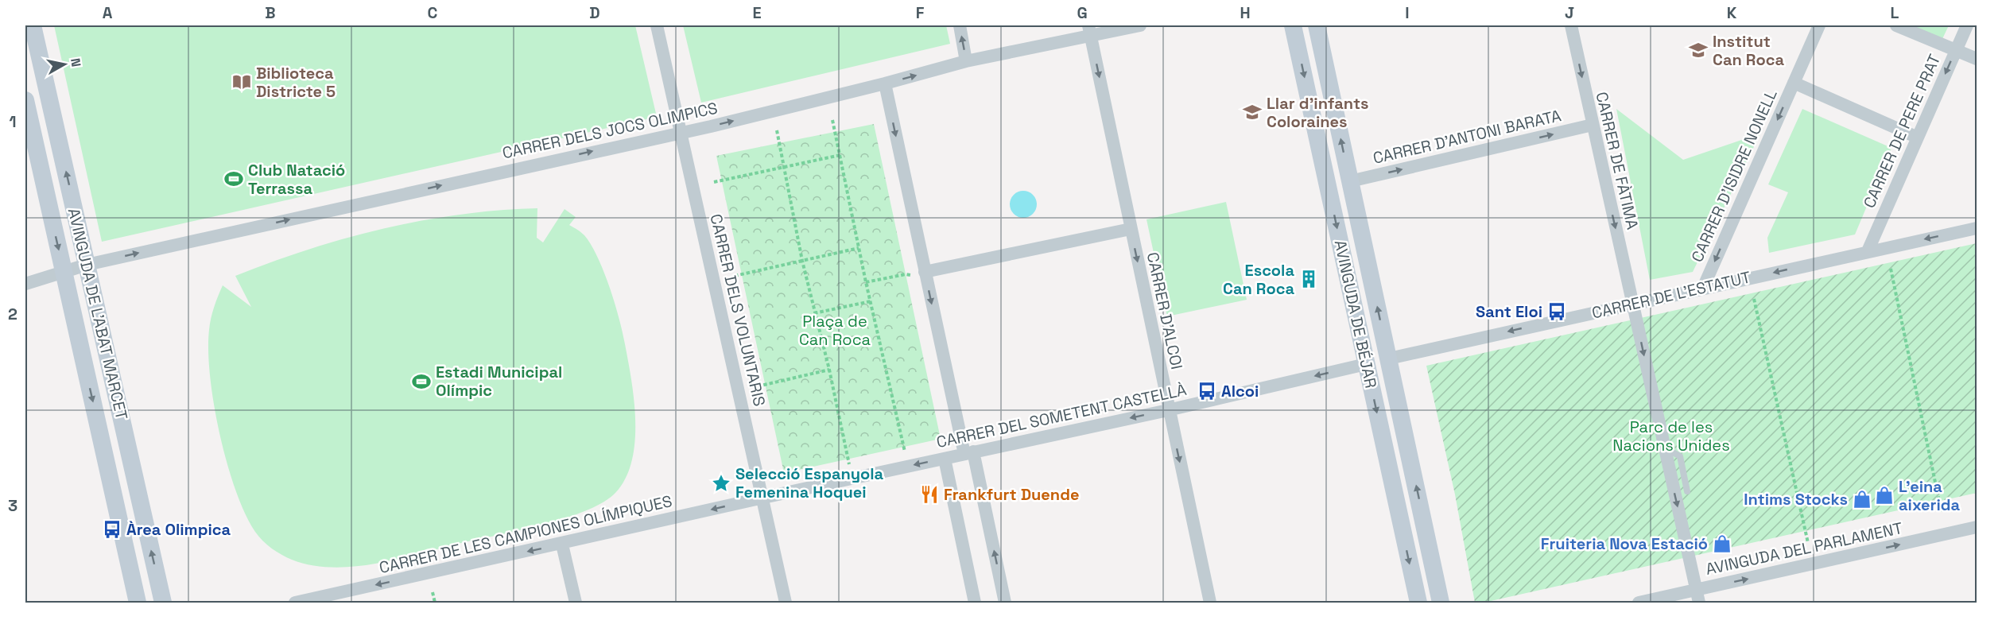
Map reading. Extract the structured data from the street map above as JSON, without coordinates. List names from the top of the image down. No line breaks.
{"streets":{"main road":["CARRER DE L'ESTATUT","AVINGUDA DE L'ABAT MARCET","AVINGUDA DE BÉJAR"],"street":["CARRER DELS JOCS OLIMPICS","CARRER DE PERE PRAT","CARRER D'ANTONI BARATA","CARRER DE FÀTIMA","CARRER D'ISIDRE NONELL","CARRER DELS VOLUNTARIS","CARRER D'ALCOI","CARRER DEL SOMETENT CASTELLÀ","CARRER DE LES CAMPIONES OLÍMPIQUES","AVINGUDA DEL PARLAMENT"]},"crossings":[["CARRER DELS JOCS OLIMPICS","CARRER DELS VOLUNTARIS"],["CARRER DELS JOCS OLIMPICS","CARRER D'ALCOI"],["CARRER DELS JOCS OLIMPICS","AVINGUDA DE L'ABAT MARCET"],["CARRER DE PERE PRAT","CARRER DE L'ESTATUT"],["CARRER D'ANTONI BARATA","CARRER DE FÀTIMA"],["CARRER D'ANTONI BARATA","AVINGUDA DE BÉJAR"],["CARRER DE FÀTIMA","CARRER DE L'ESTATUT"],["CARRER DE FÀTIMA","AVINGUDA DEL PARLAMENT"],["CARRER D'ISIDRE NONELL","CARRER DE L'ESTATUT"],["CARRER DE L'ESTATUT","AVINGUDA DE BÉJAR"],["CARRER DE L'ESTATUT","CARRER DEL SOMETENT CASTELLÀ"],["CARRER DELS VOLUNTARIS","CARRER DEL SOMETENT CASTELLÀ"],["CARRER DELS VOLUNTARIS","CARRER DE LES CAMPIONES OLÍMPIQUES"],["CARRER D'ALCOI","CARRER DEL SOMETENT CASTELLÀ"],["AVINGUDA DE BÉJAR","CARRER DEL SOMETENT CASTELLÀ"],["CARRER DEL SOMETENT CASTELLÀ","CARRER DE LES CAMPIONES OLÍMPIQUES"]],"one_way":["CARRER DELS JOCS OLIMPICS","CARRER DE PERE PRAT","CARRER D'ANTONI BARATA","CARRER DE FÀTIMA","CARRER D'ISIDRE NONELL","CARRER DE L'ESTATUT","CARRER D'ALCOI","CARRER DEL SOMETENT CASTELLÀ","CARRER DE LES CAMPIONES OLÍMPIQUES","AVINGUDA DEL PARLAMENT"],"parks":["Plaça de Can Roca","Parc de les Nacions Unides"],"places":{"school or university":["Institut Can Roca","Llar d'infants Coloraines"],"library":["Biblioteca Districte 5"],"sports":["Club Natació Terrassa","Estadi Municipal Olímpic"],"building":["Escola Can Roca"],"bus stop":["Sant Eloi","Alcoi","Àrea Olimpica"],"place":["Selecció Espanyola Femenina Hoquei"],"restaurant":["Frankfurt Duende"],"shop":["L'eina aixerida","Intims Stocks","Fruiteria Nova Estació"]},"north":"right","grid":{"columns":["A","B","C","D","E","F","G","H","I","J","K","L"],"rows":["1","2","3"]}}
